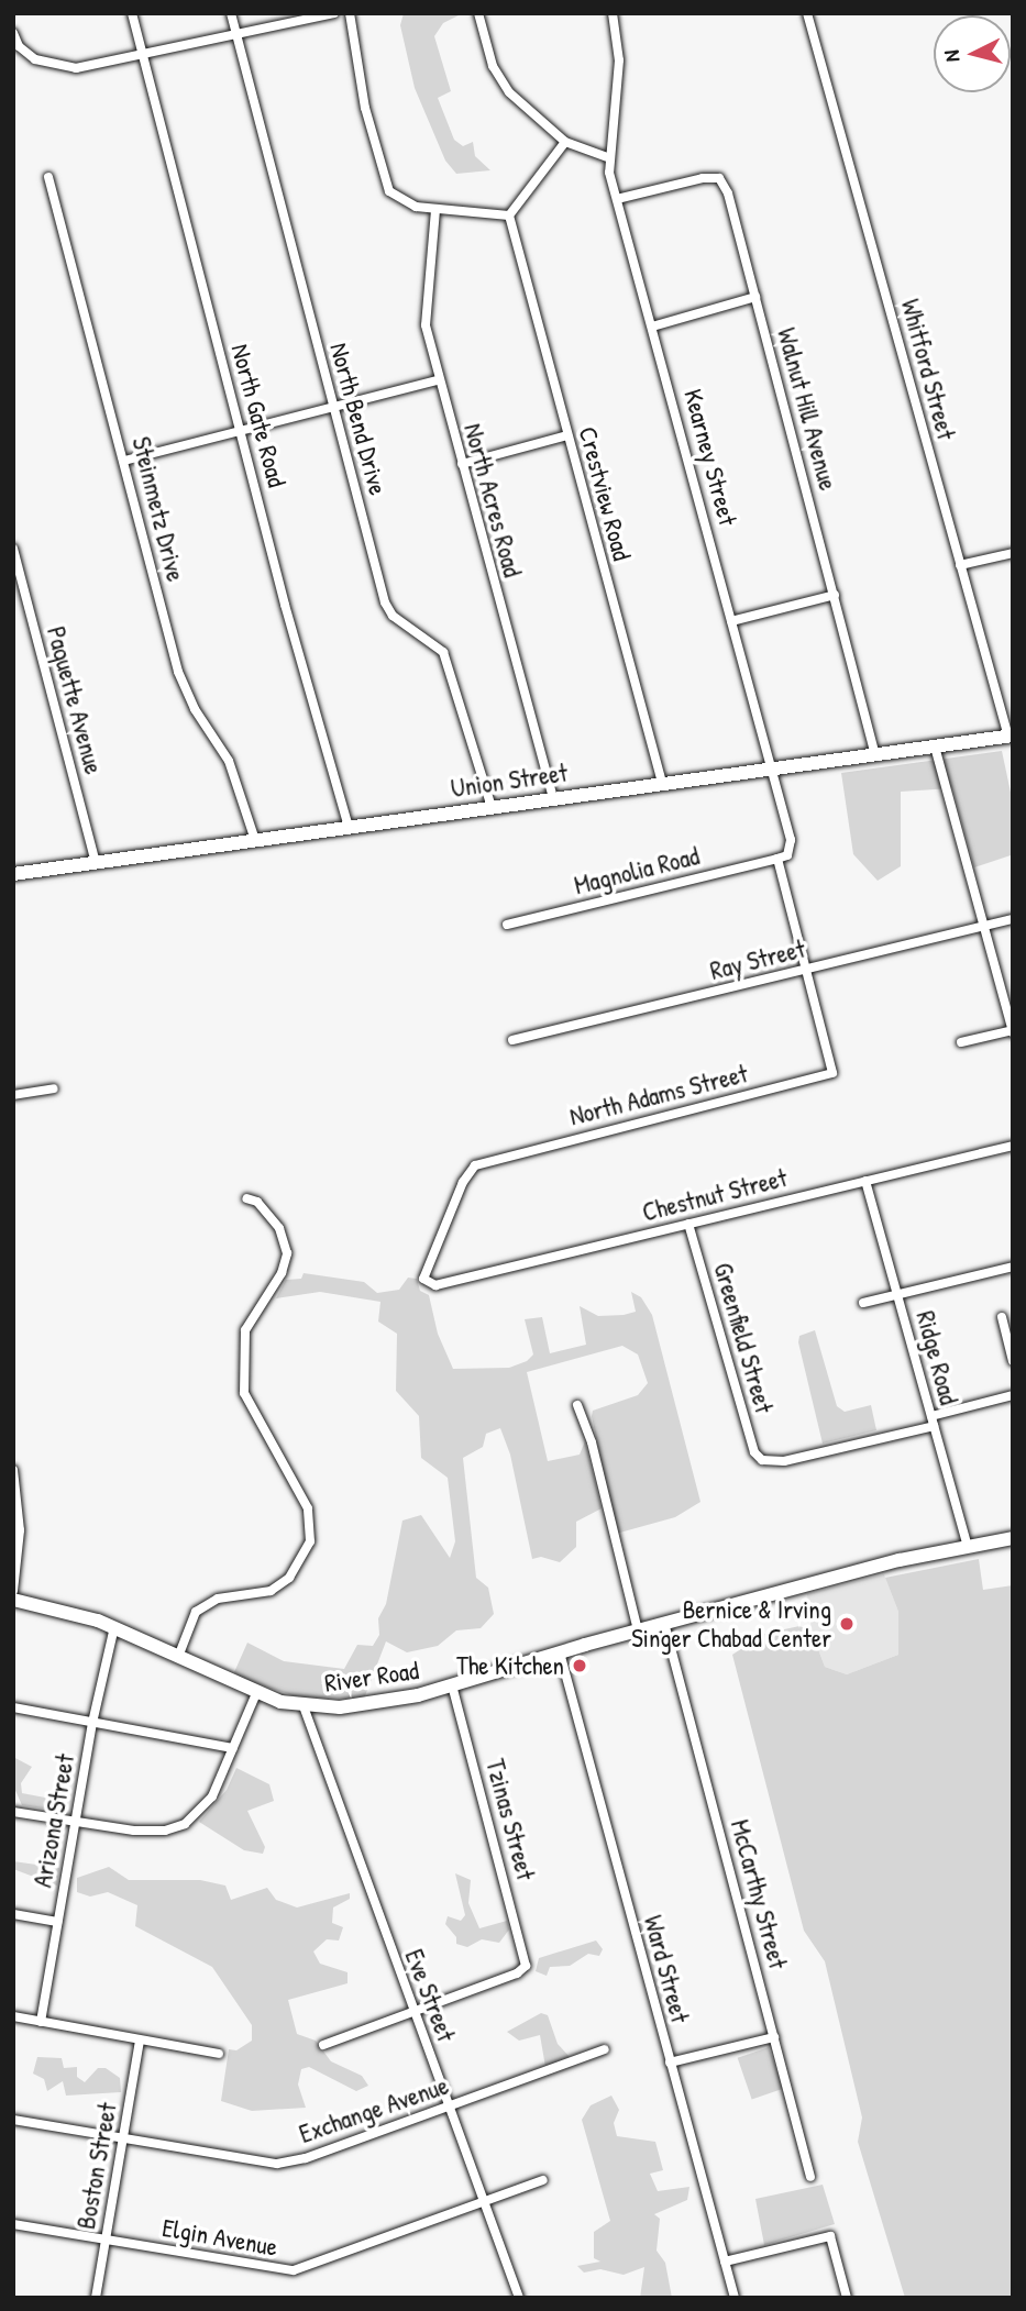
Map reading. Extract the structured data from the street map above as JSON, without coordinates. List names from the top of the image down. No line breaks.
{"streets":{"street":["Whitford Street","Walnut Hill Avenue","North Gate Road","North Bend Drive","Kearney Street","Crestview Road","North Acres Road","Steinmetz Drive","Paquette Avenue","Union Street","Magnolia Road","Ray Street","North Adams Street","Chestnut Street","Greenfield Street","Ridge Road","River Road","Tzinas Street","Arizona Street","McCarthy Street","Ward Street","Eve Street","Exchange Avenue","Boston Street","Elgin Avenue"]},"crossings":[["Whitford Street","Union Street"],["Walnut Hill Avenue","Kearney Street"],["Walnut Hill Avenue","Union Street"],["North Gate Road","Union Street"],["North Bend Drive","Union Street"],["Kearney Street","Union Street"],["Crestview Road","Union Street"],["North Acres Road","Union Street"],["Steinmetz Drive","Union Street"],["Paquette Avenue","Union Street"],["Ray Street","North Adams Street"],["North Adams Street","Chestnut Street"],["Chestnut Street","Greenfield Street"],["Chestnut Street","Ridge Road"],["Greenfield Street","Ridge Road"],["Ridge Road","River Road"],["River Road","Tzinas Street"],["River Road","Arizona Street"],["River Road","McCarthy Street"],["River Road","Ward Street"],["River Road","Eve Street"],["Tzinas Street","Eve Street"],["Eve Street","Exchange Avenue"],["Eve Street","Elgin Avenue"],["Exchange Avenue","Boston Street"],["Boston Street","Elgin Avenue"]],"places":["Bernice & Irving Singer Chabad Center","The Kitchen"],"north":"left"}
